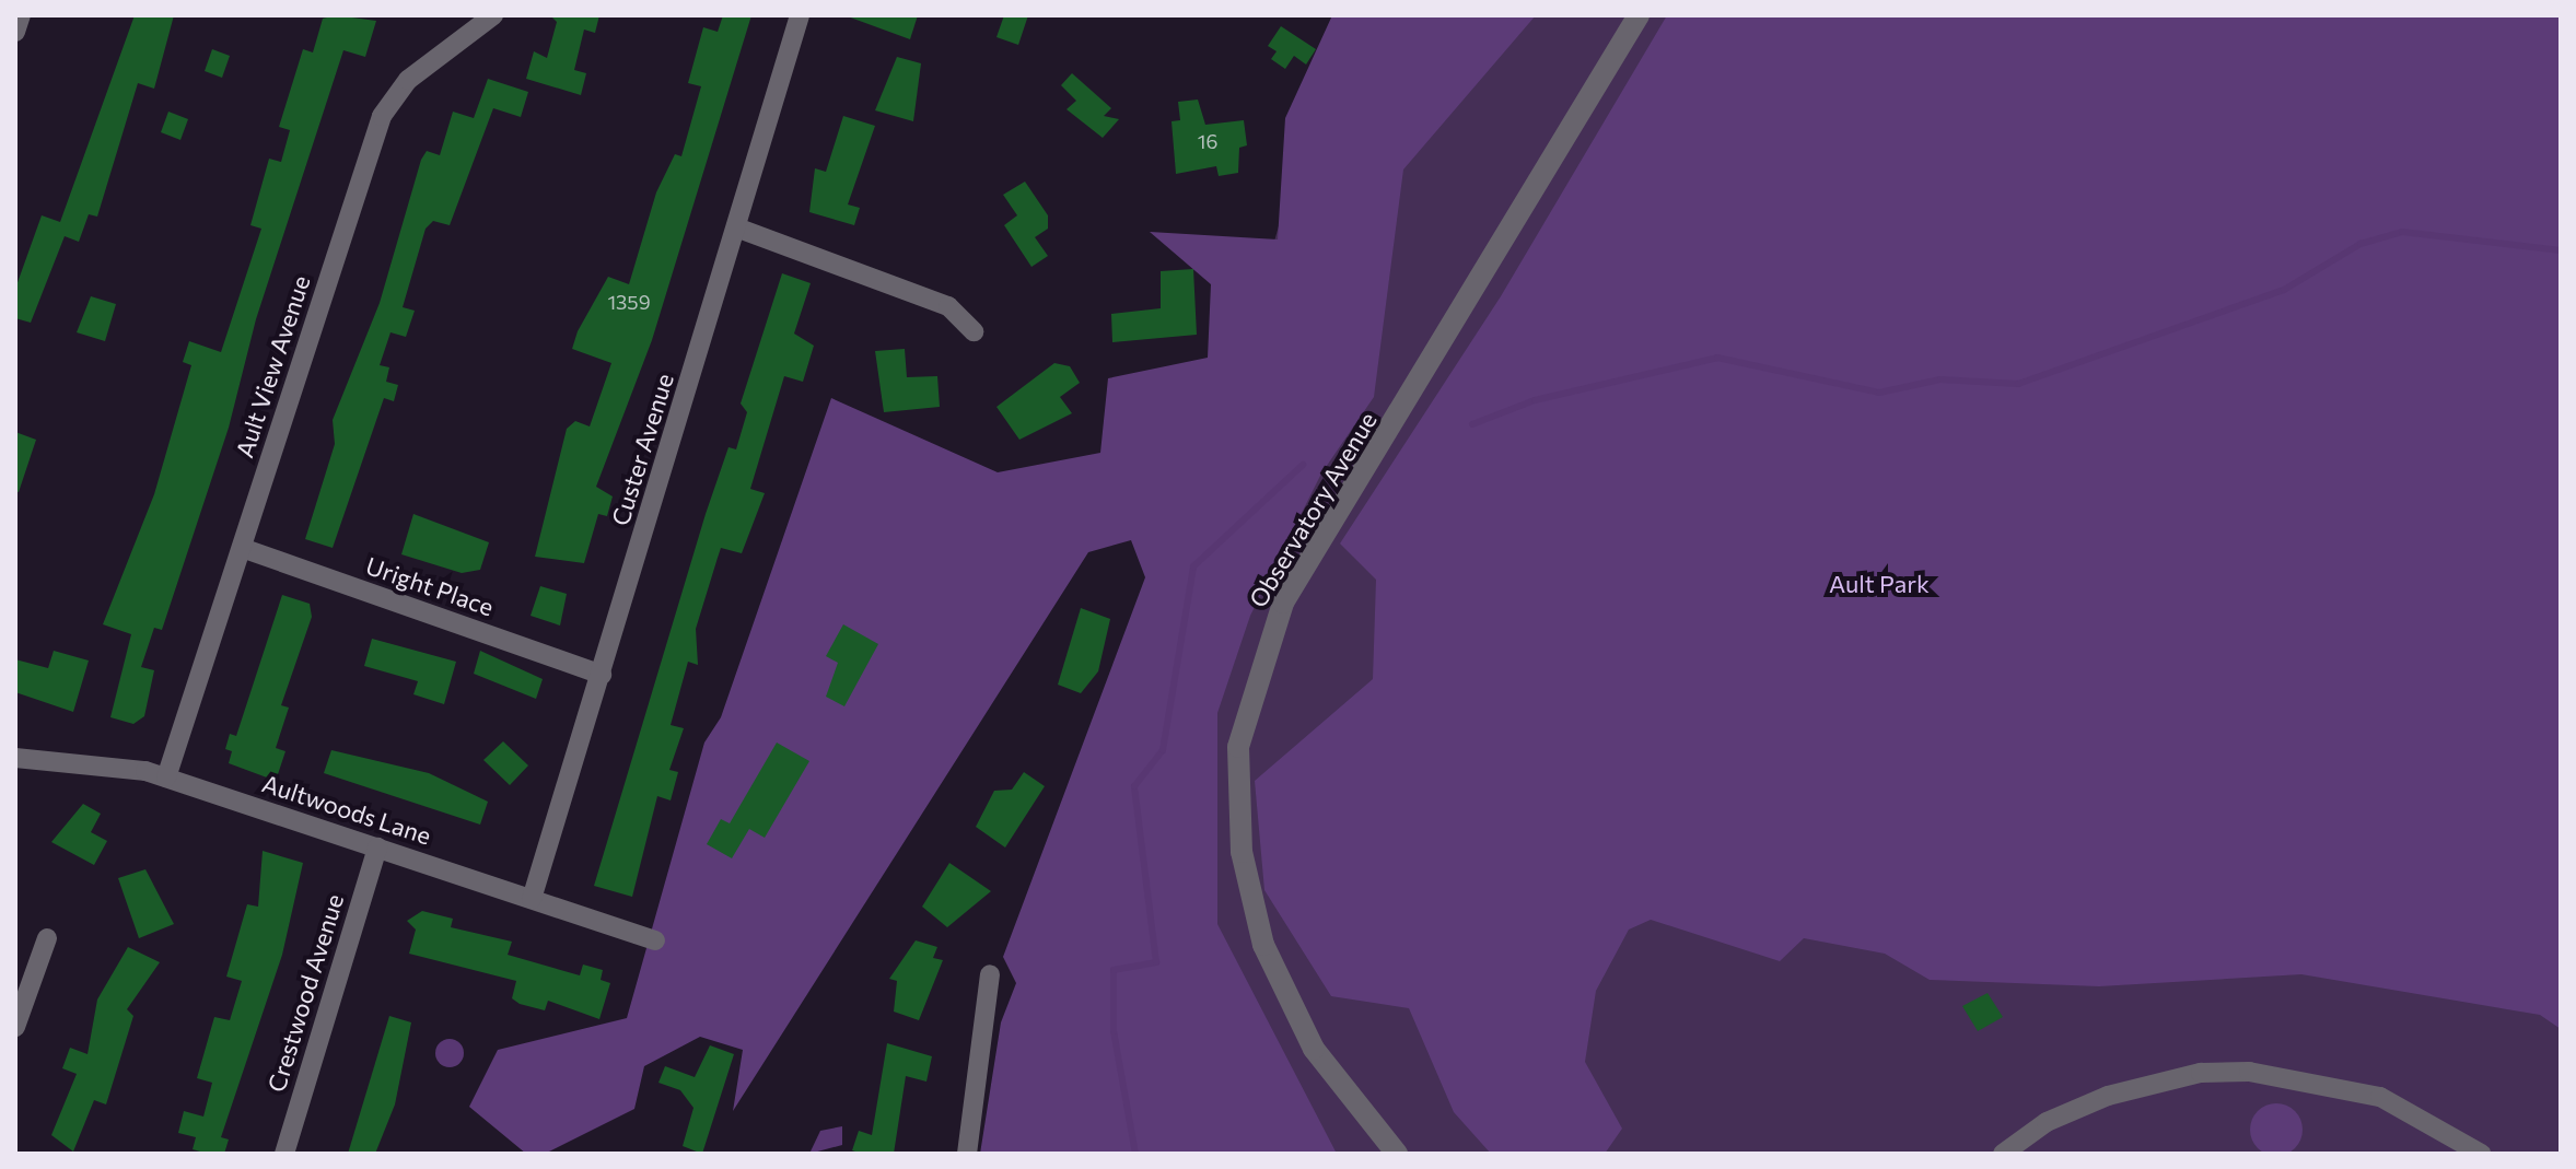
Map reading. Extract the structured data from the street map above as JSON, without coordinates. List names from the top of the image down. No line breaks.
{"streets":{"street":["Ault View Avenue","Custer Avenue","Observatory Avenue","Uright Place","Aultwoods Lane","Crestwood Avenue"]},"crossings":[["Ault View Avenue","Uright Place"],["Ault View Avenue","Aultwoods Lane"],["Custer Avenue","Uright Place"],["Custer Avenue","Aultwoods Lane"],["Aultwoods Lane","Crestwood Avenue"]],"parks":["Ault Park"],"house_numbers":["16","1359"]}
